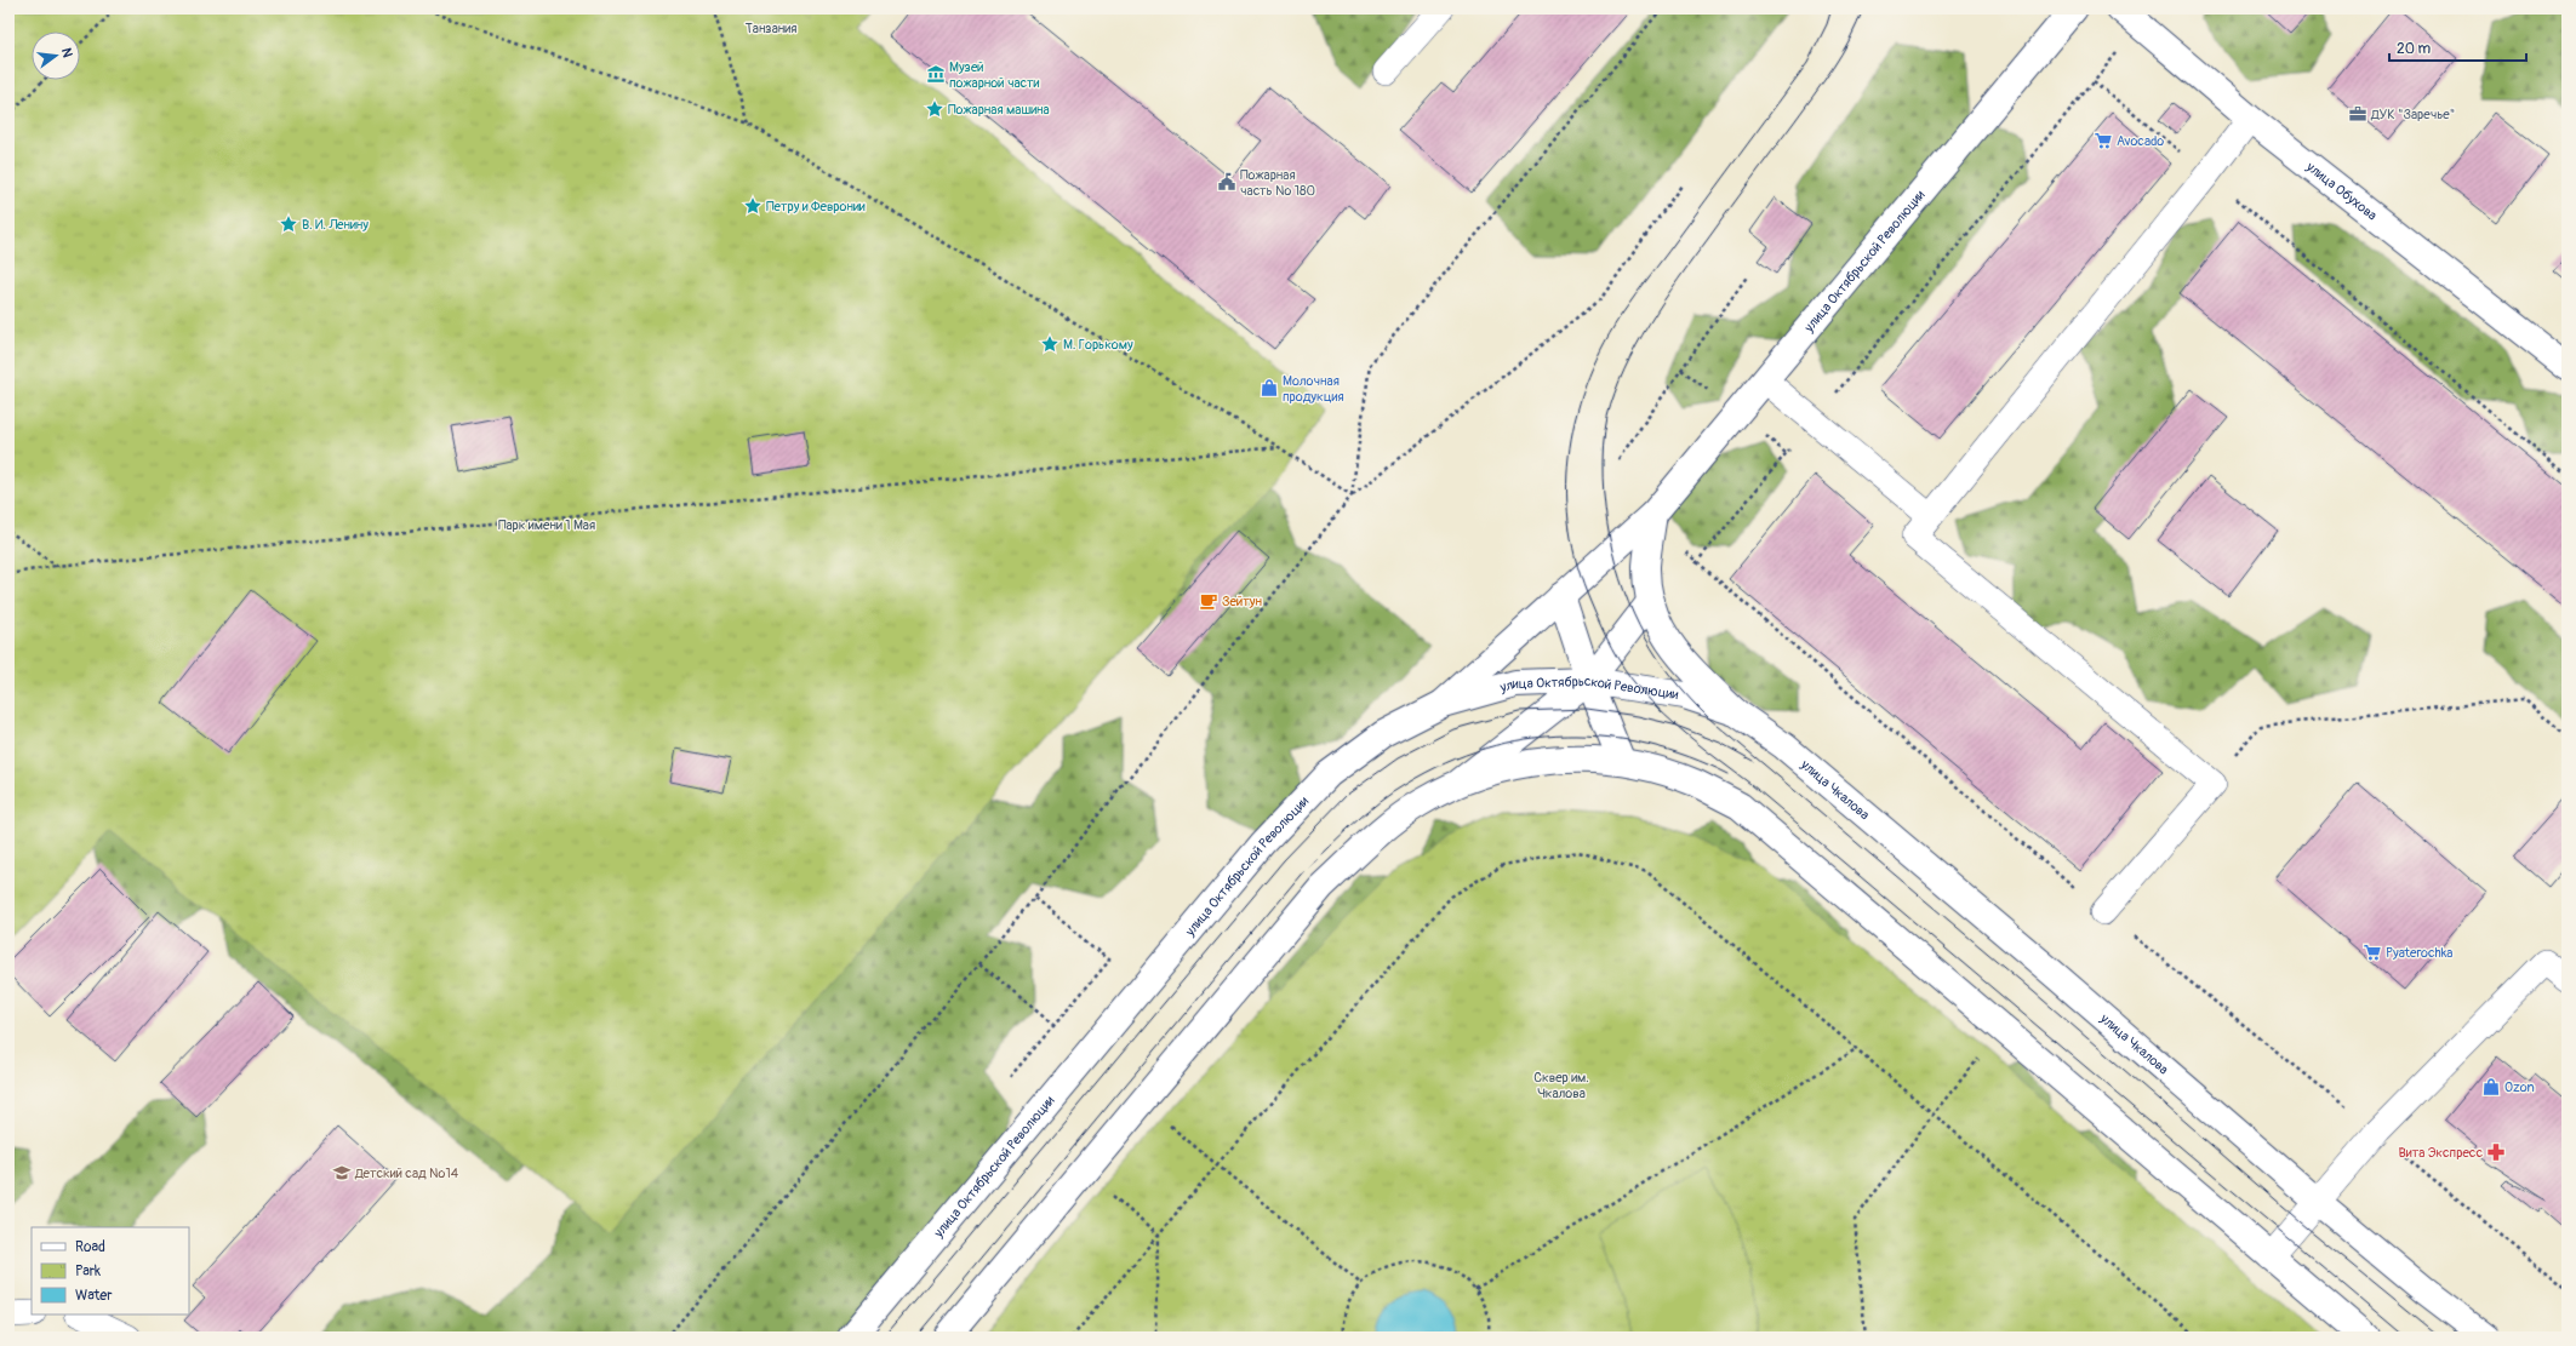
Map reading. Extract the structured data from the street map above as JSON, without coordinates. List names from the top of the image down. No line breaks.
{"streets":{"main road":["улица Обухова","улица Октябрьской Революции","улица Чкалова"]},"crossings":[["улица Октябрьской Революции","улица Чкалова"]],"parks":["Танзания","Парк имени 1 Мая","Сквер им. Чкалова"],"places":{"museum":["Музей пожарной части"],"place":["Пожарная машина","Петру и Февронии","В. И. Ленину","М. Горькому"],"office":["ДУК \"Заречье\""],"supermarket":["Avocado","Pyaterochka"],"public building":["Пожарная часть № 180"],"shop":["Молочная продукция","Ozon"],"cafe":["Зейтун"],"pharmacy":["Вита Экспресс"],"school or university":["Детский сад №14"]},"legend":["Road","Park","Water"],"scale_bar":"20 m","north":"right"}
